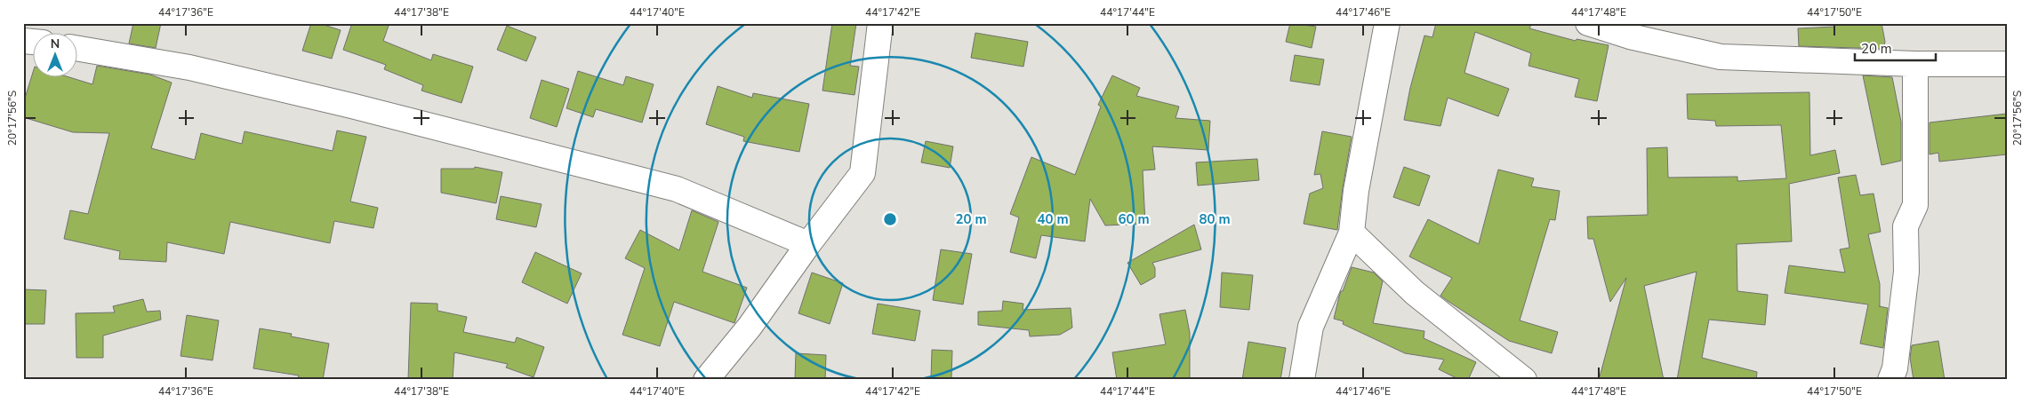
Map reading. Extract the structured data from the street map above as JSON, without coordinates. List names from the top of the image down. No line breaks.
{"scale_bar":"20 m","north":"top","coordinates":["44°17'36\"E","44°17'38\"E","44°17'40\"E","44°17'42\"E","44°17'44\"E","44°17'46\"E","44°17'48\"E","44°17'50\"E","20°17'56\"S"],"rings":["20 m","40 m","60 m","80 m"]}
